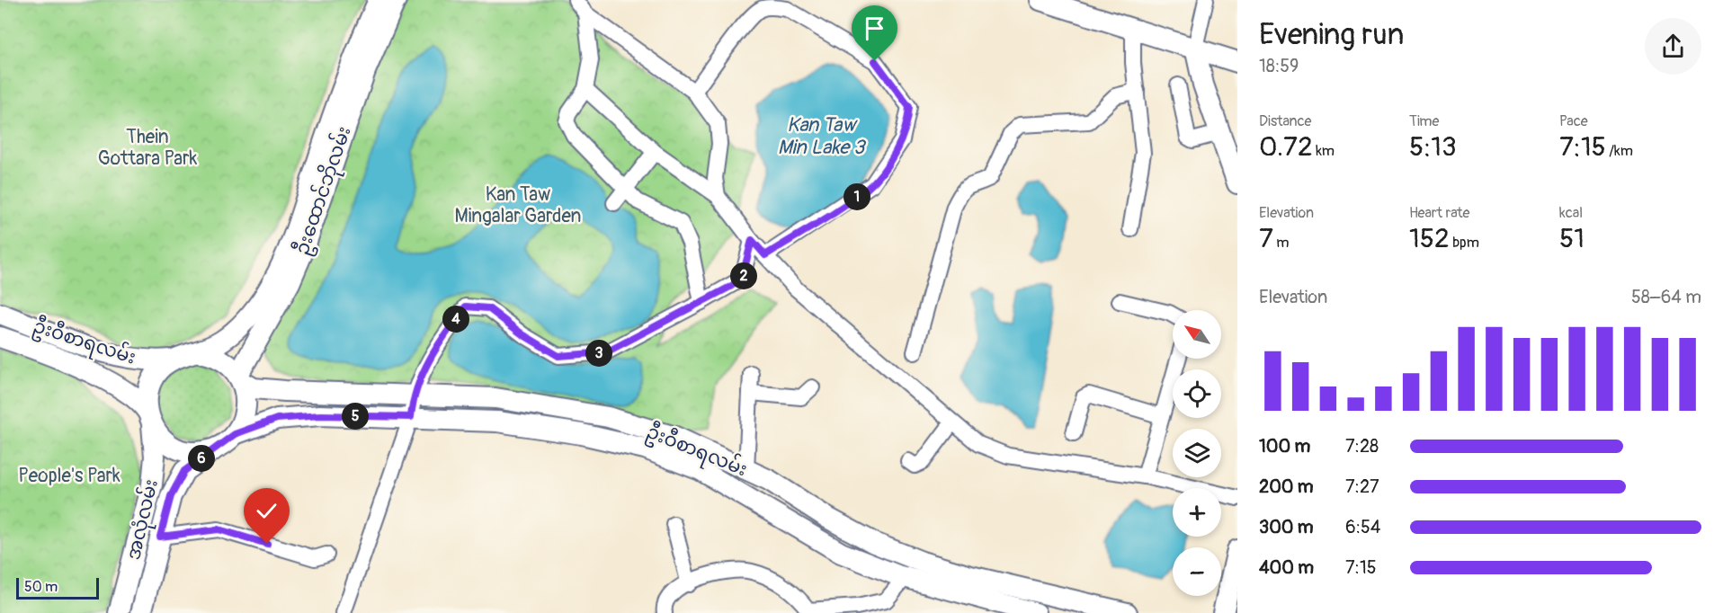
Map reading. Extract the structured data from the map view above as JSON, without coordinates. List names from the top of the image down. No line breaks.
{"streets":{"main road":["ဦးထောင်ဘိုလမ်း","ဦးဝီစာရလမ်း","အလုံလမ်း"]},"crossings":[["ဦးထောင်ဘိုလမ်း","ဦးဝီစာရလမ်း"],["ဦးထောင်ဘိုလမ်း","အလုံလမ်း"],["ဦးဝီစာရလမ်း","အလုံလမ်း"]],"water":["Kan Taw Min Lake 3"],"parks":["Thein Gottara Park","Kan Taw Mingalar Garden","People's Park"],"scale_bar":"50 m","north":"top left","page":{"heading":["Evening run","18:59"],"stats":[["Distance","0.72 km"],["Time","5:13"],["Pace","7:15 /km"],["Elevation","7 m"],["Heart rate","152 bpm"],["kcal","51"]],"pins":["1","2","4","3","5","6"],"chart":["Elevation","58–64 m"],"map_buttons":["+","−"],"list":[{"name":"100 m","note":"7:28"},{"name":"200 m","note":"7:27"},{"name":"300 m","note":"6:54"},{"name":"400 m","note":"7:15"}],"scale":"50 m"}}
